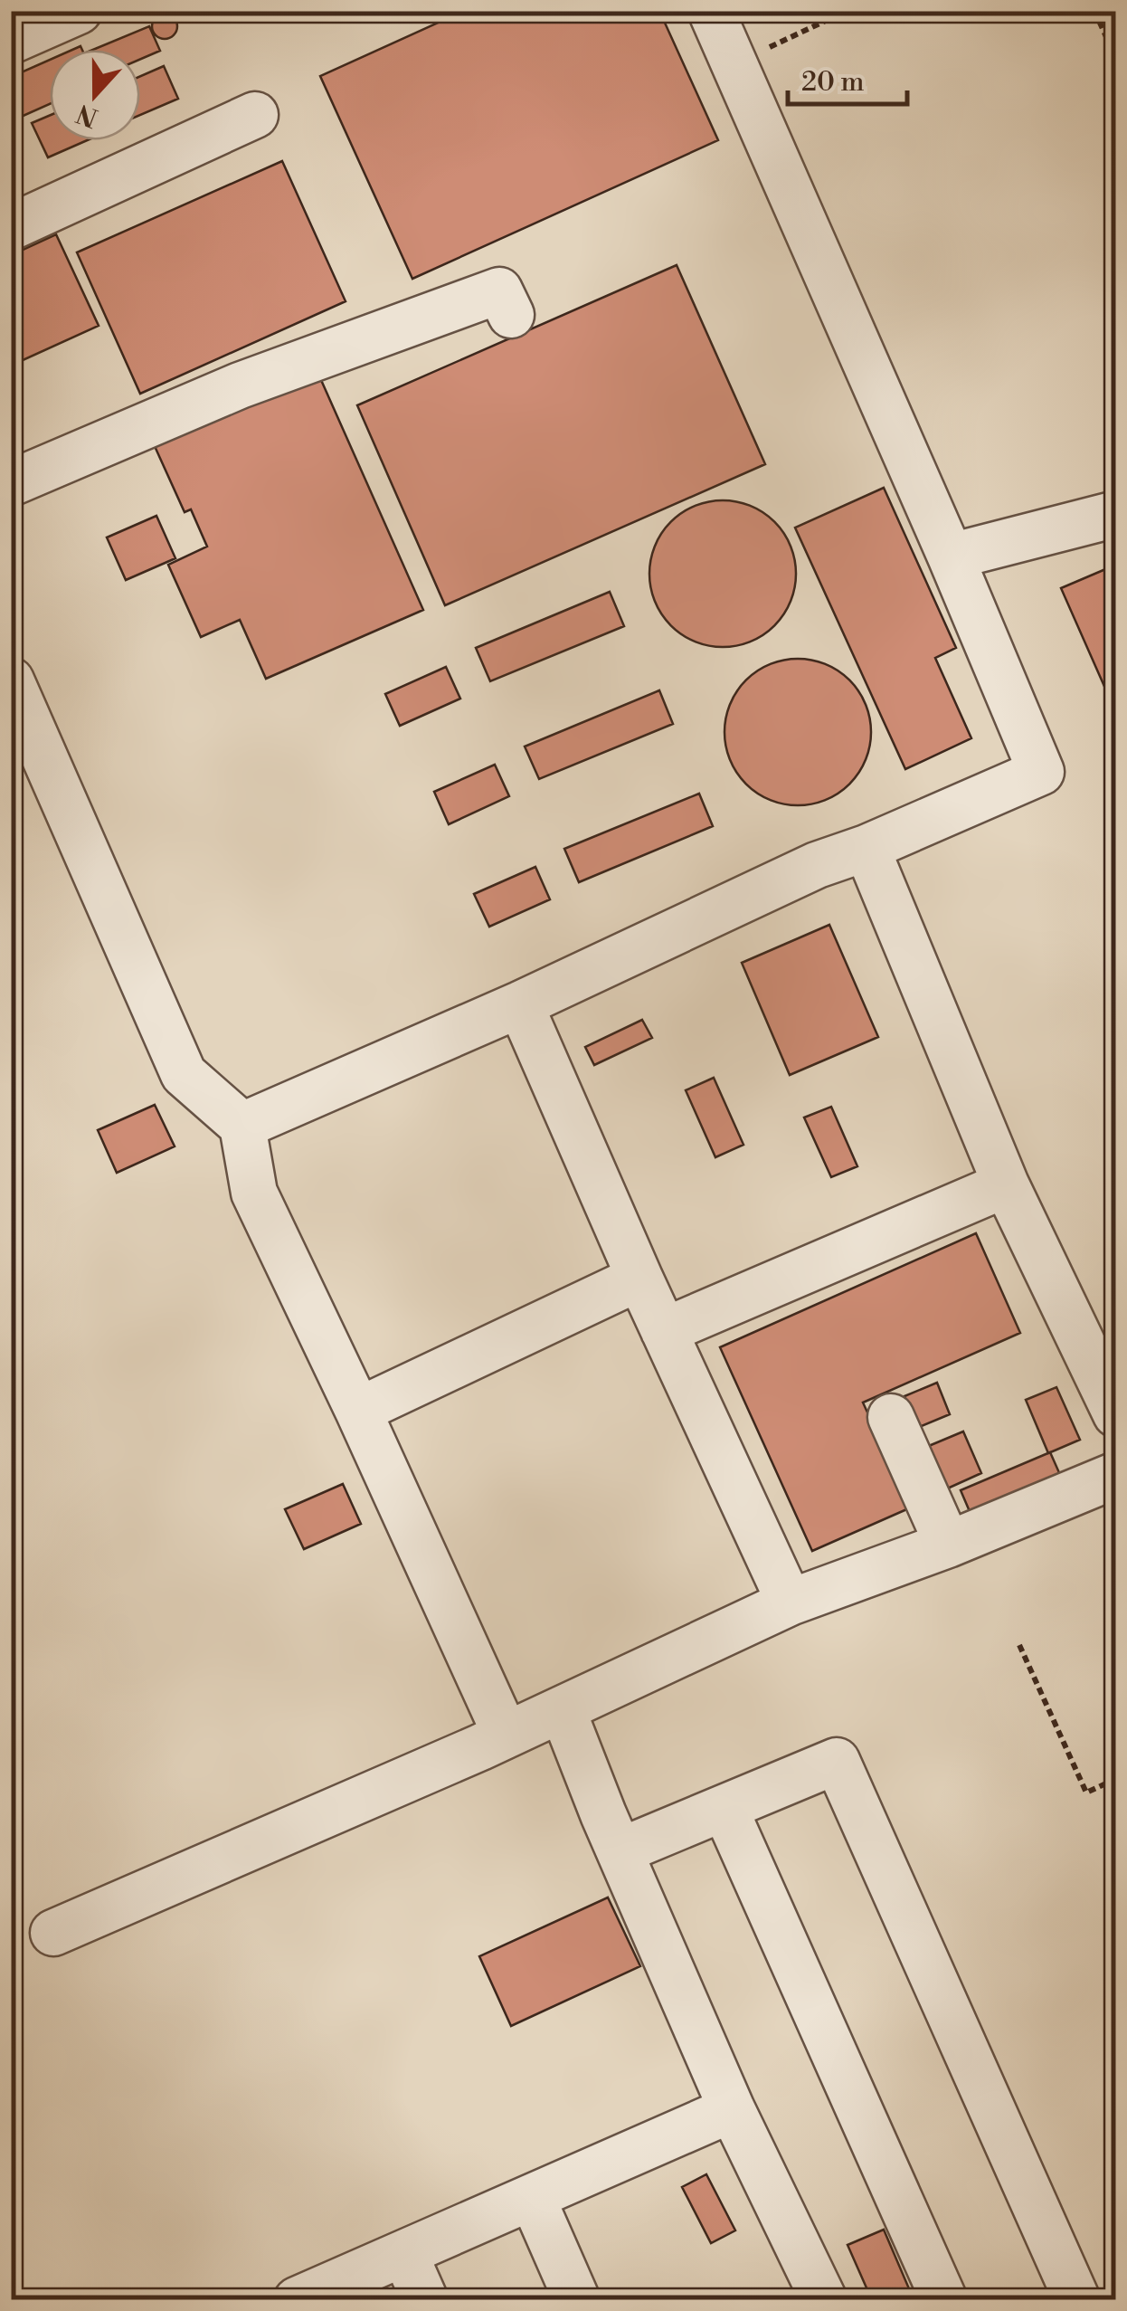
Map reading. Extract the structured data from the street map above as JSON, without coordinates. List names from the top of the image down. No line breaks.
{"scale_bar":"20 m","north":"bottom"}
